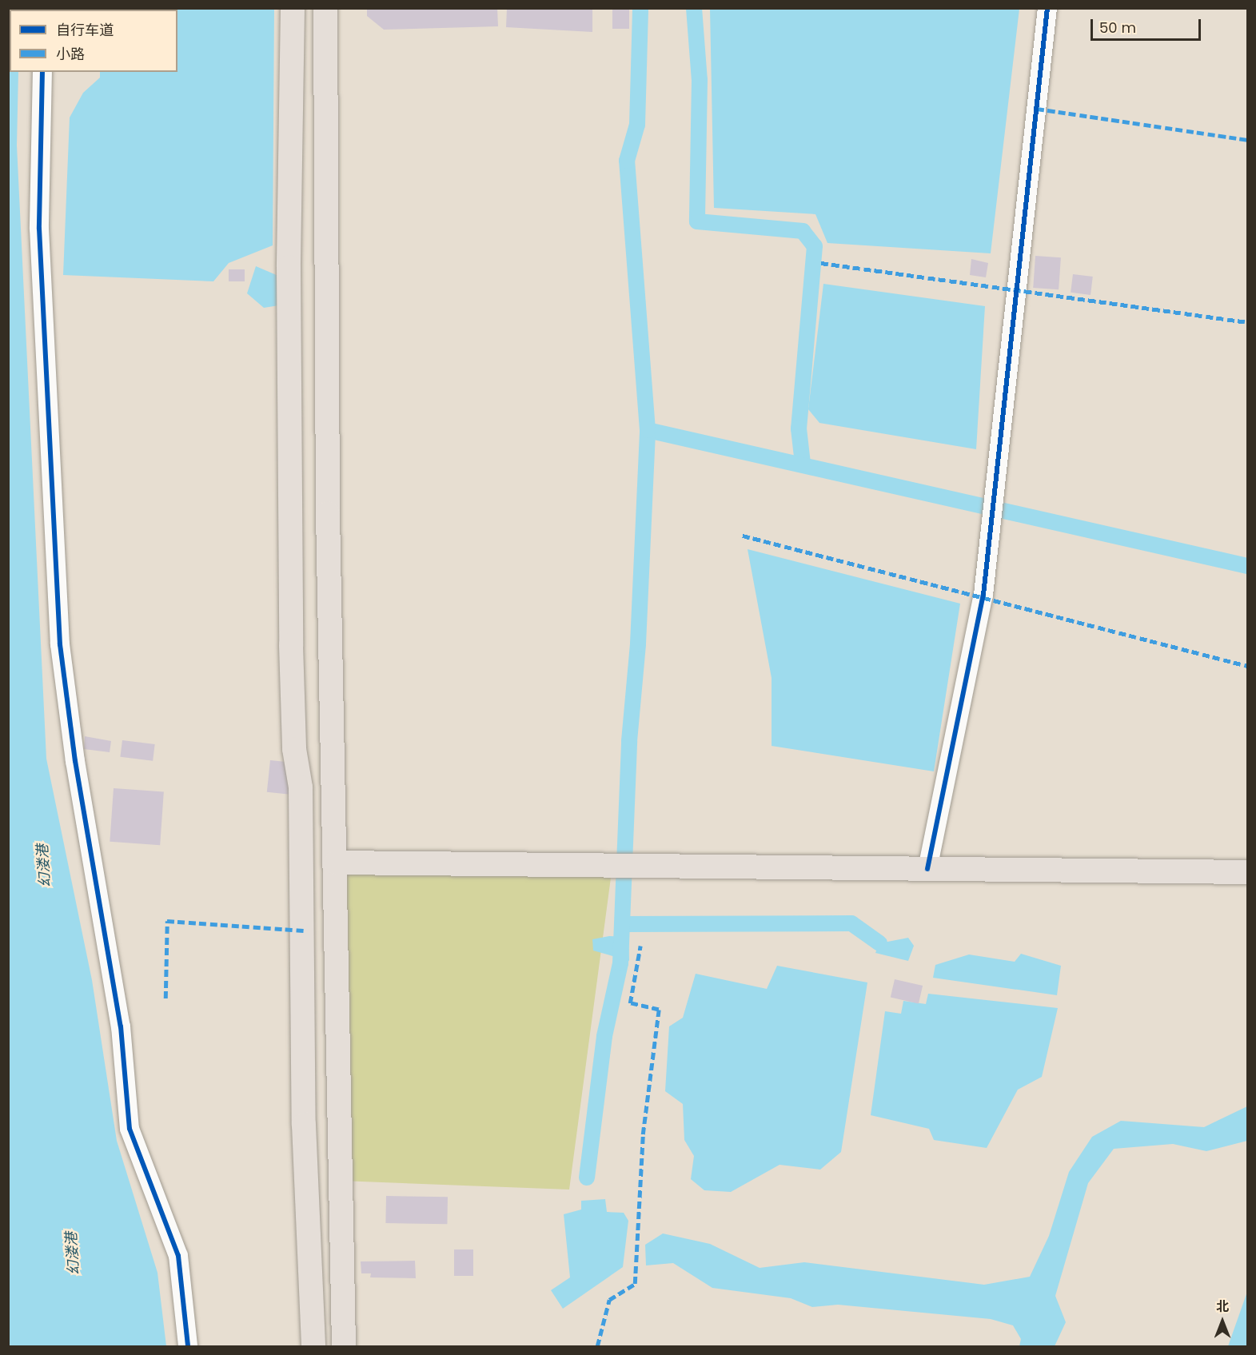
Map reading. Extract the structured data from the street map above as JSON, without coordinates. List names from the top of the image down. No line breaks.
{"water":["幻溇港"],"legend":["自行车道","小路"],"scale_bar":"50 m","north":"top"}
